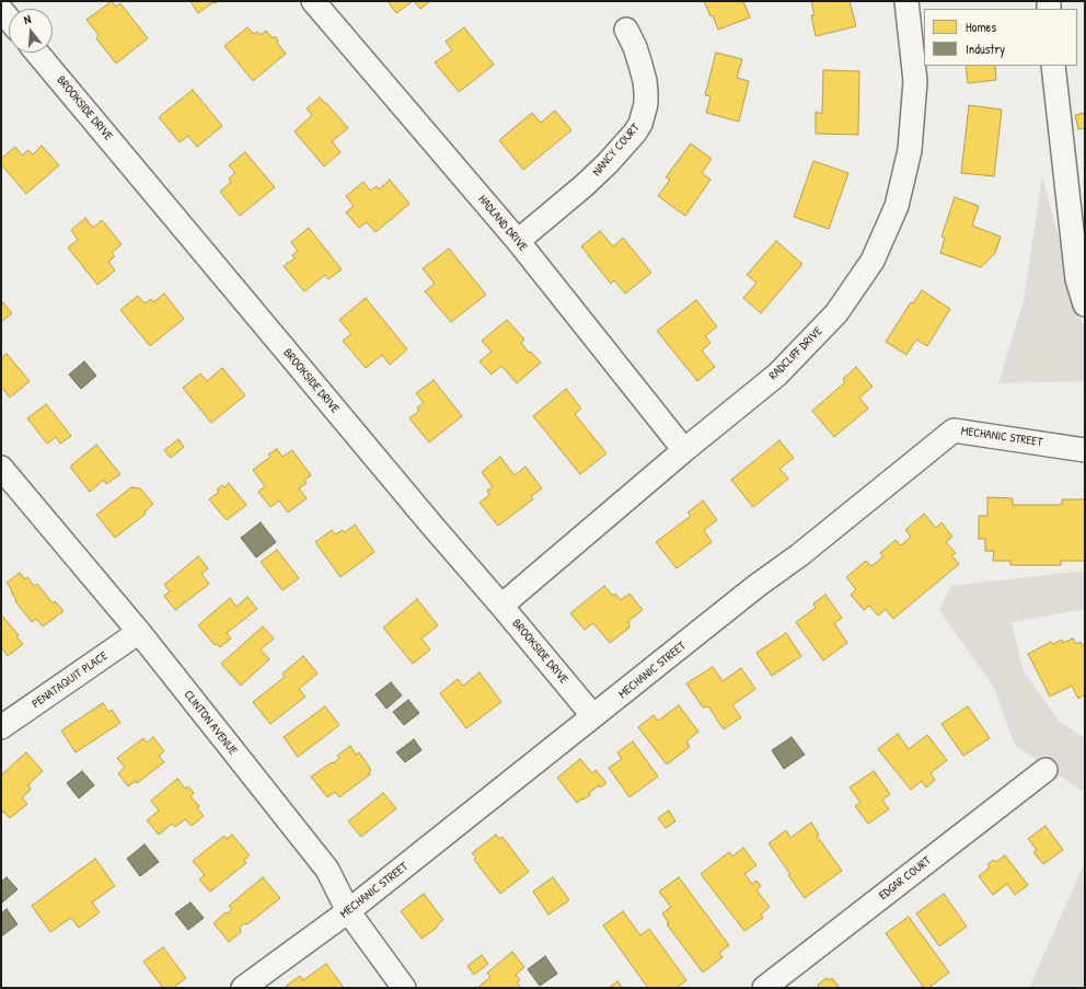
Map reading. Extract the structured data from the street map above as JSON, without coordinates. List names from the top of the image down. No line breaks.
{"streets":{"street":["BROOKSIDE DRIVE","NANCY COURT","HADLAND DRIVE","RADCLIFF DRIVE","MECHANIC STREET","PENATAQUIT PLACE","CLINTON AVENUE","EDGAR COURT"]},"crossings":[["BROOKSIDE DRIVE","RADCLIFF DRIVE"],["BROOKSIDE DRIVE","MECHANIC STREET"],["NANCY COURT","HADLAND DRIVE"],["HADLAND DRIVE","RADCLIFF DRIVE"],["MECHANIC STREET","CLINTON AVENUE"],["PENATAQUIT PLACE","CLINTON AVENUE"]],"legend":["Homes","Industry"],"north":"top"}
